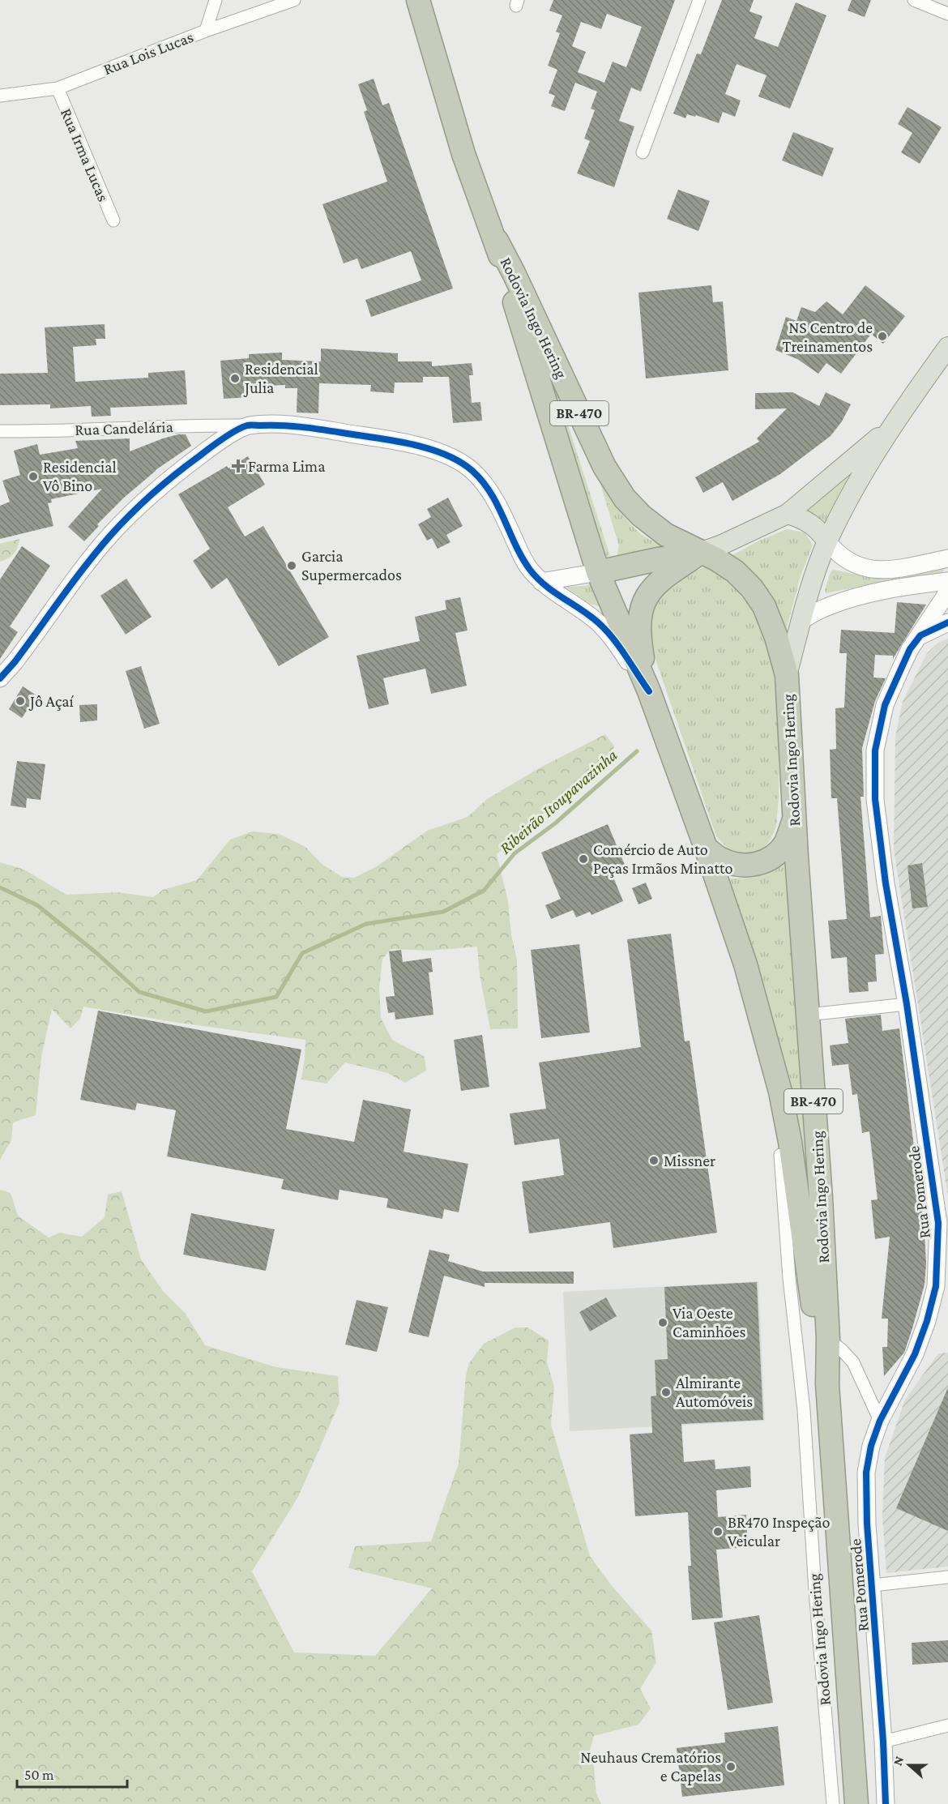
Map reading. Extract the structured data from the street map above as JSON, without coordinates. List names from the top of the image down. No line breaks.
{"streets":{"highway":["Rodovia Ingo Hering","BR-470"],"street":["Rua Lois Lucas","Rua Irma Lucas","Rua Candelária","Rua Pomerode"]},"crossings":[["Rua Lois Lucas","Rua Irma Lucas"]],"water":["Ribeirão Itoupavazinha"],"places":{"other":["NS Centro de Treinamentos","Residencial Julia","Residencial Vô Bino","Garcia Supermercados","Jô Açaí","Comércio de Auto Peças Irmãos Minatto","Missner","Via Oeste Caminhões","Almirante Automóveis","BR470 Inspeção Veicular","Neuhaus Crematórios e Capelas"],"health":["Farma Lima"]},"scale_bar":"50 m","north":"left"}
